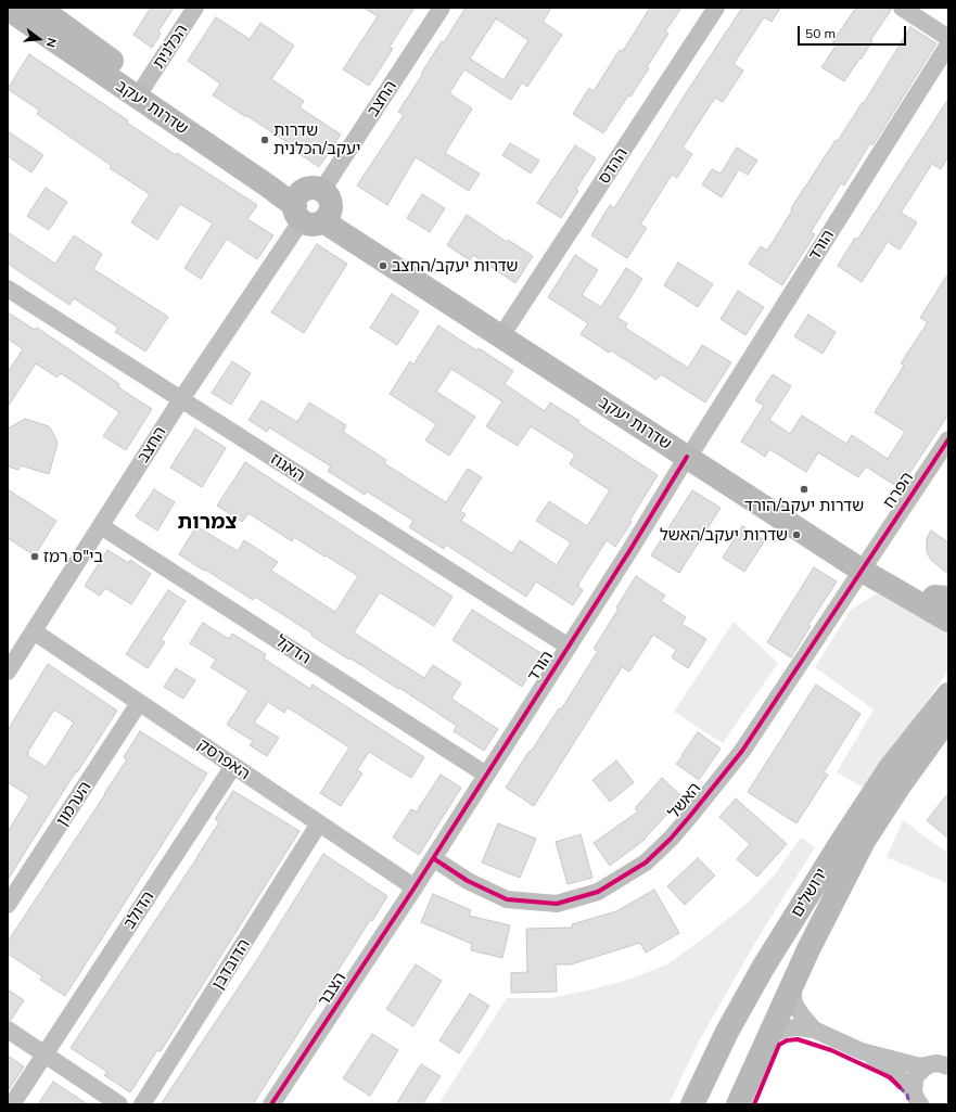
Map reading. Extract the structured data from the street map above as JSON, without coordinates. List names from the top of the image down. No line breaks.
{"streets":{"street":["הכלנית","החצב","שדרות יעקב","ההדס","הורד","האגוז","הפרח","הדקל","האפרסק","האשל","הערמון","ירושלים","הדולב","הדובדבן","הצבר"]},"crossings":[["הכלנית","שדרות יעקב"],["החצב","שדרות יעקב"],["החצב","האגוז"],["החצב","הדקל"],["החצב","האפרסק"],["שדרות יעקב","ההדס"],["שדרות יעקב","הורד"],["שדרות יעקב","הפרח"],["שדרות יעקב","האשל"],["הורד","האגוז"],["הורד","הדקל"],["הורד","האפרסק"],["הורד","האשל"],["הורד","הצבר"],["הפרח","האשל"],["האפרסק","הערמון"],["האפרסק","הדולב"],["האפרסק","הדובדבן"],["האפרסק","הצבר"]],"districts":["צמרות"],"places":["שדרות יעקב/הכלנית","שדרות יעקב/החצב","שדרות יעקב/הורד","שדרות יעקב/האשל","בי\"ס רמז"],"scale_bar":"50 m","north":"right"}
